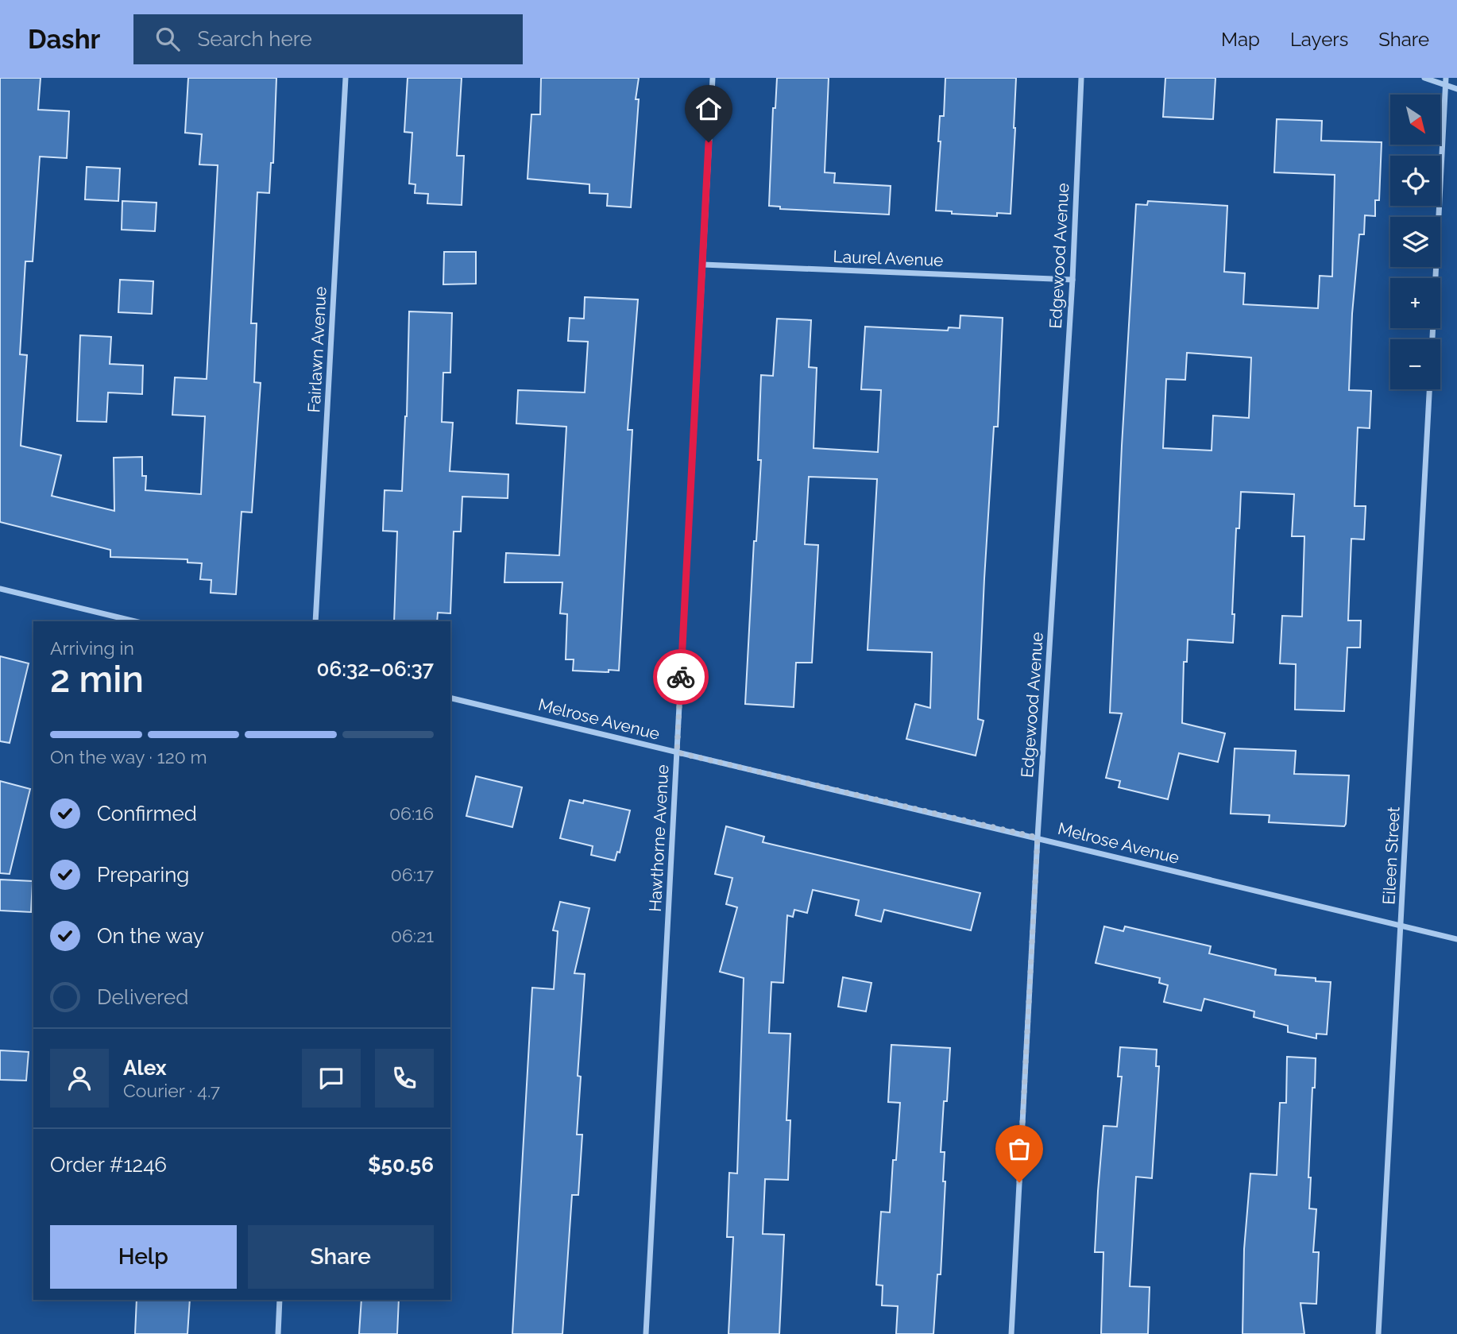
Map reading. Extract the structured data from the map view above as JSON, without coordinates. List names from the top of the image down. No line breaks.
{"streets":{"street":["Edgewood Avenue","Laurel Avenue","Fairlawn Avenue","Melrose Avenue","Hawthorne Avenue","Eileen Street"]},"crossings":[["Edgewood Avenue","Laurel Avenue"],["Edgewood Avenue","Melrose Avenue"],["Laurel Avenue","Hawthorne Avenue"],["Melrose Avenue","Hawthorne Avenue"],["Melrose Avenue","Eileen Street"]],"north":"bottom right","page":{"header":"Dashr","search":"Search here","nav":["Map","Layers","Share"],"map_buttons":["+","−"],"heading":["2 min","Arriving in","06:32–06:37"],"panel":["Alex","Courier · 4.7","Order #1246","$50.56"],"bar":"On the way · 120 m","list":[["Confirmed","06:16"],["Preparing","06:17"],["On the way","06:21"],"Delivered"],"buttons":["Help","Share"]}}
